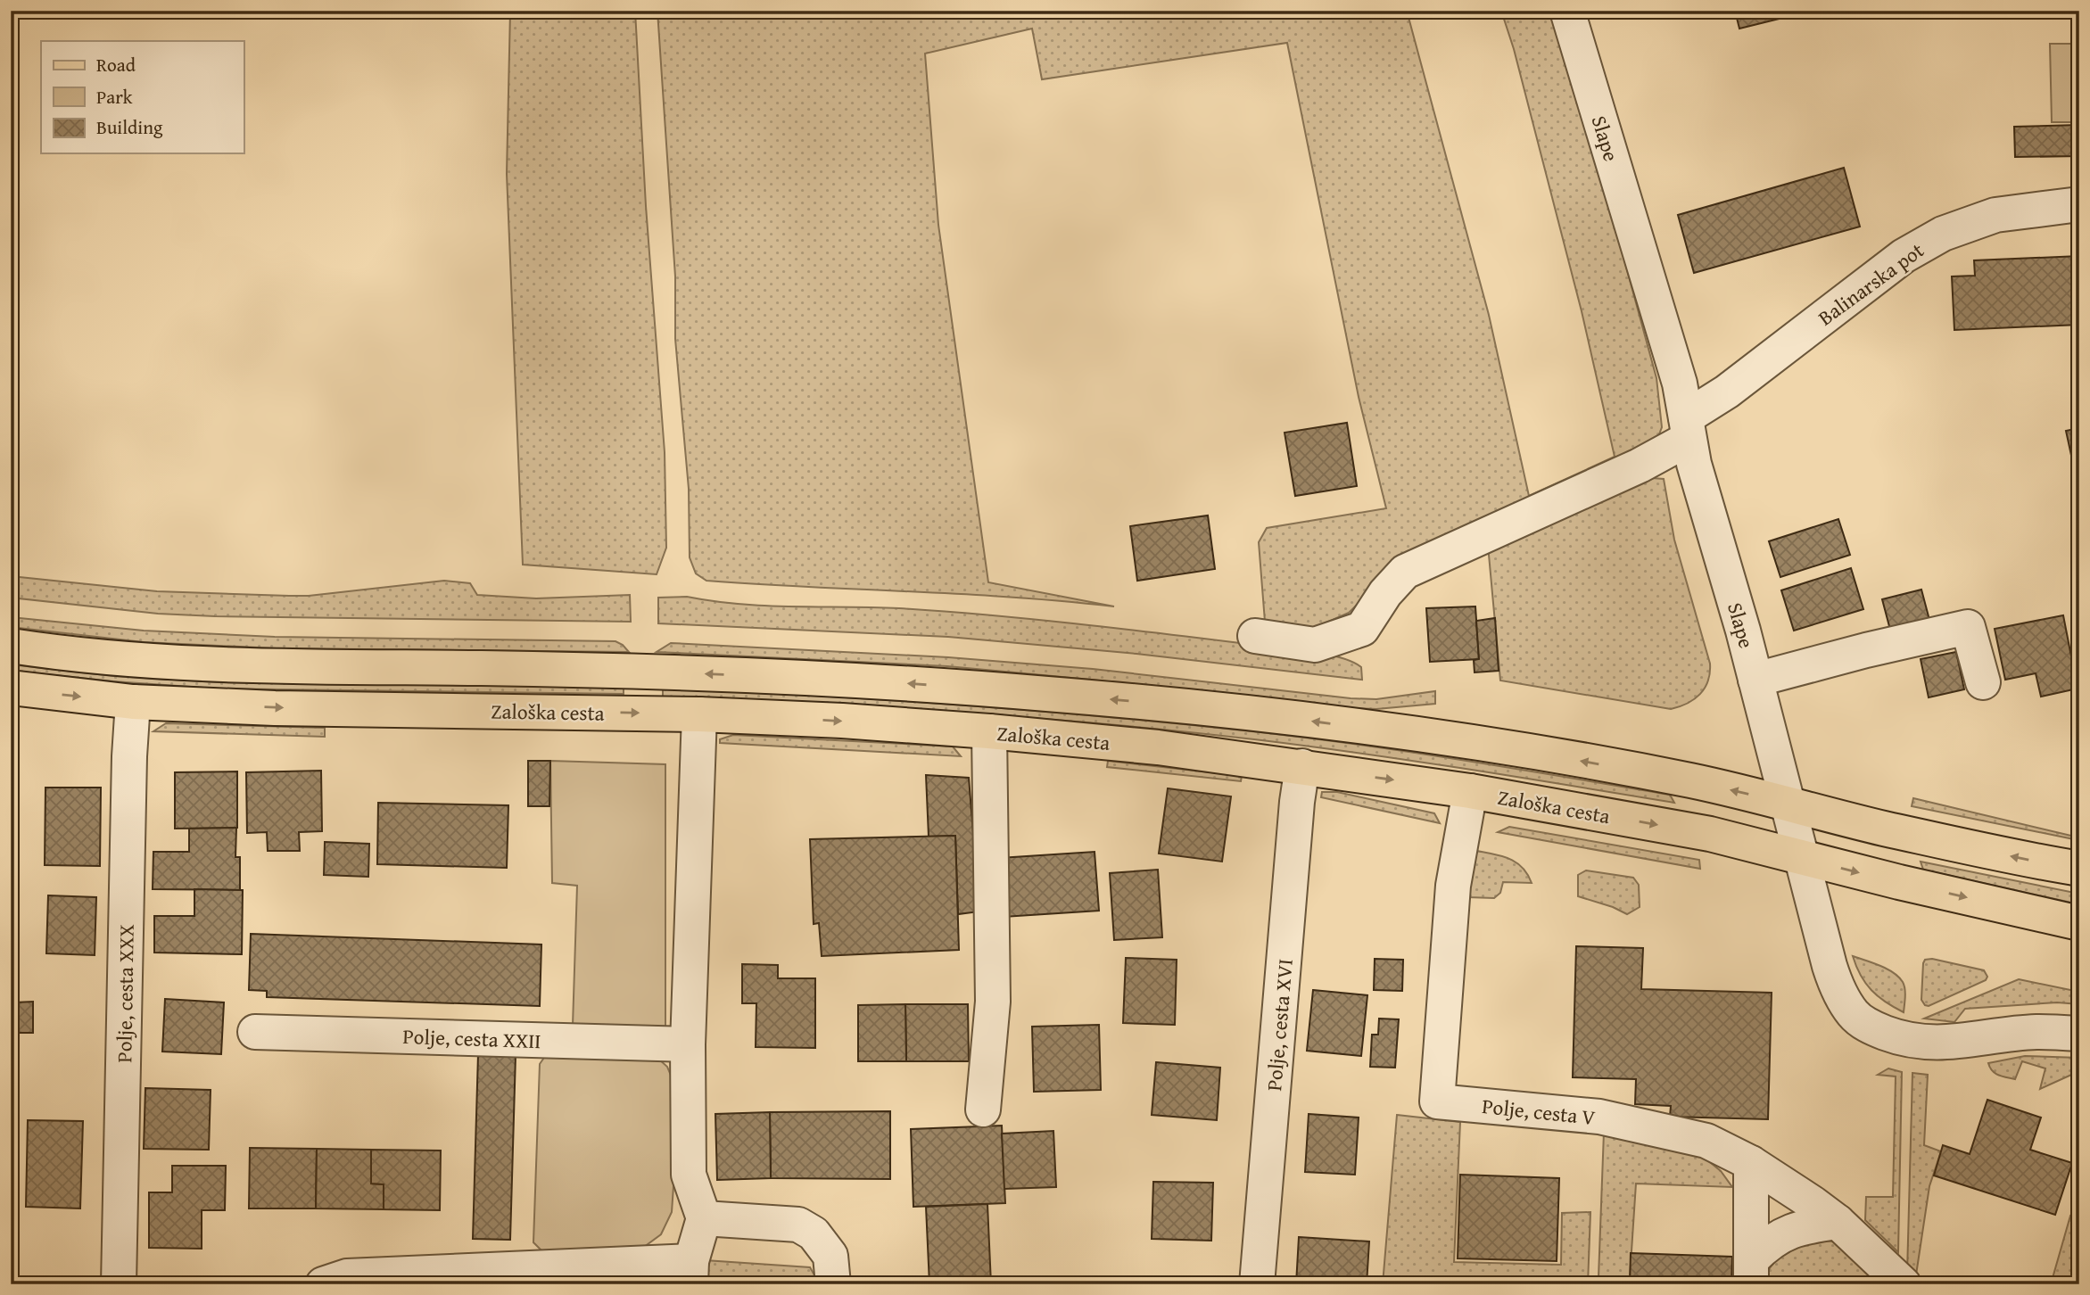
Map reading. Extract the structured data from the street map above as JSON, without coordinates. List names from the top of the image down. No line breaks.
{"streets":{"main road":["Zaloška cesta"],"street":["Slape","Balinarska pot","Polje, cesta XXX","Polje, cesta XVI","Polje, cesta XXII","Polje, cesta V"]},"crossings":[["Slape","Balinarska pot"],["Slape","Zaloška cesta"],["Zaloška cesta","Polje, cesta XXX"],["Zaloška cesta","Polje, cesta XVI"],["Zaloška cesta","Polje, cesta V"]],"legend":["Road","Park","Building"]}
